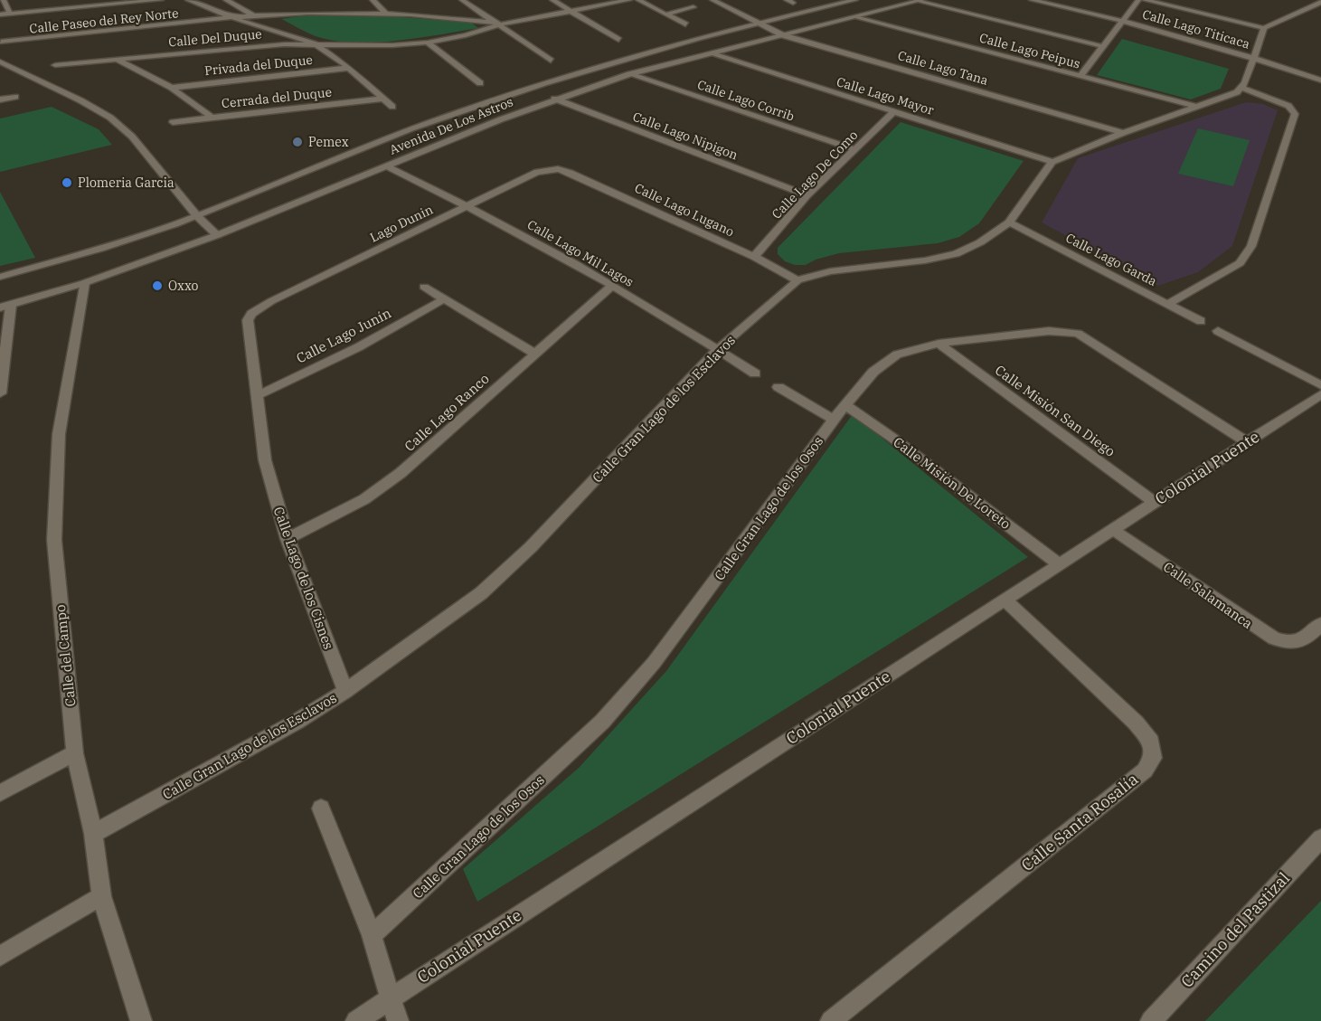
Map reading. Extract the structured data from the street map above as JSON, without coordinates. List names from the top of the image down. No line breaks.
{"streets":{"street":["Calle Paseo del Rey Norte","Calle Lago Titicaca","Calle Del Duque","Calle Lago Peipus","Privada del Duque","Calle Lago Tana","Calle Lago Mayor","Cerrada del Duque","Calle Lago Corrib","Avenida De Los Astros","Calle Lago Nipigon","Calle Lago De Como","Calle Lago Lugano","Lago Dunin","Calle Lago Mil Lagos","Calle Lago Garda","Calle Lago Junín","Calle Gran Lago de los Esclavos","Calle Misión San Diego","Calle Lago Ranco","Colonial Puente","Calle Misión De Loreto","Calle Gran Lago de los Osos","Calle Lago de los Cisnes","Calle Salamanca","Calle del Campo","Calle Santa Rosalía","Camino del Pastizal"]},"crossings":[["Calle Paseo del Rey Norte","Calle Del Duque"],["Calle Lago Peipus","Avenida De Los Astros"],["Calle Lago Tana","Avenida De Los Astros"],["Calle Lago Mayor","Avenida De Los Astros"],["Calle Lago Mayor","Calle Lago De Como"],["Calle Lago Mayor","Calle Gran Lago de los Esclavos"],["Calle Lago Corrib","Avenida De Los Astros"],["Calle Lago Corrib","Calle Lago De Como"],["Avenida De Los Astros","Calle Lago Nipigon"],["Avenida De Los Astros","Calle Lago Mil Lagos"],["Avenida De Los Astros","Calle del Campo"],["Calle Lago Nipigon","Calle Lago De Como"],["Calle Lago De Como","Calle Lago Lugano"],["Calle Lago Lugano","Lago Dunin"],["Calle Lago Lugano","Calle Gran Lago de los Esclavos"],["Lago Dunin","Calle Lago Mil Lagos"],["Lago Dunin","Calle Lago de los Cisnes"],["Calle Lago Mil Lagos","Calle Gran Lago de los Esclavos"],["Calle Lago Mil Lagos","Calle Lago Ranco"],["Calle Lago Garda","Calle Gran Lago de los Esclavos"],["Calle Lago Junín","Calle Lago de los Cisnes"],["Calle Gran Lago de los Esclavos","Calle Lago de los Cisnes"],["Calle Gran Lago de los Esclavos","Calle del Campo"],["Calle Misión San Diego","Colonial Puente"],["Calle Misión San Diego","Calle Gran Lago de los Osos"],["Calle Lago Ranco","Calle Lago de los Cisnes"],["Colonial Puente","Calle Misión De Loreto"],["Colonial Puente","Calle Gran Lago de los Osos"],["Colonial Puente","Calle Salamanca"],["Colonial Puente","Calle Santa Rosalía"],["Calle Misión De Loreto","Calle Gran Lago de los Osos"]],"places":["Pemex","Plomeria Garcia","Oxxo"]}
